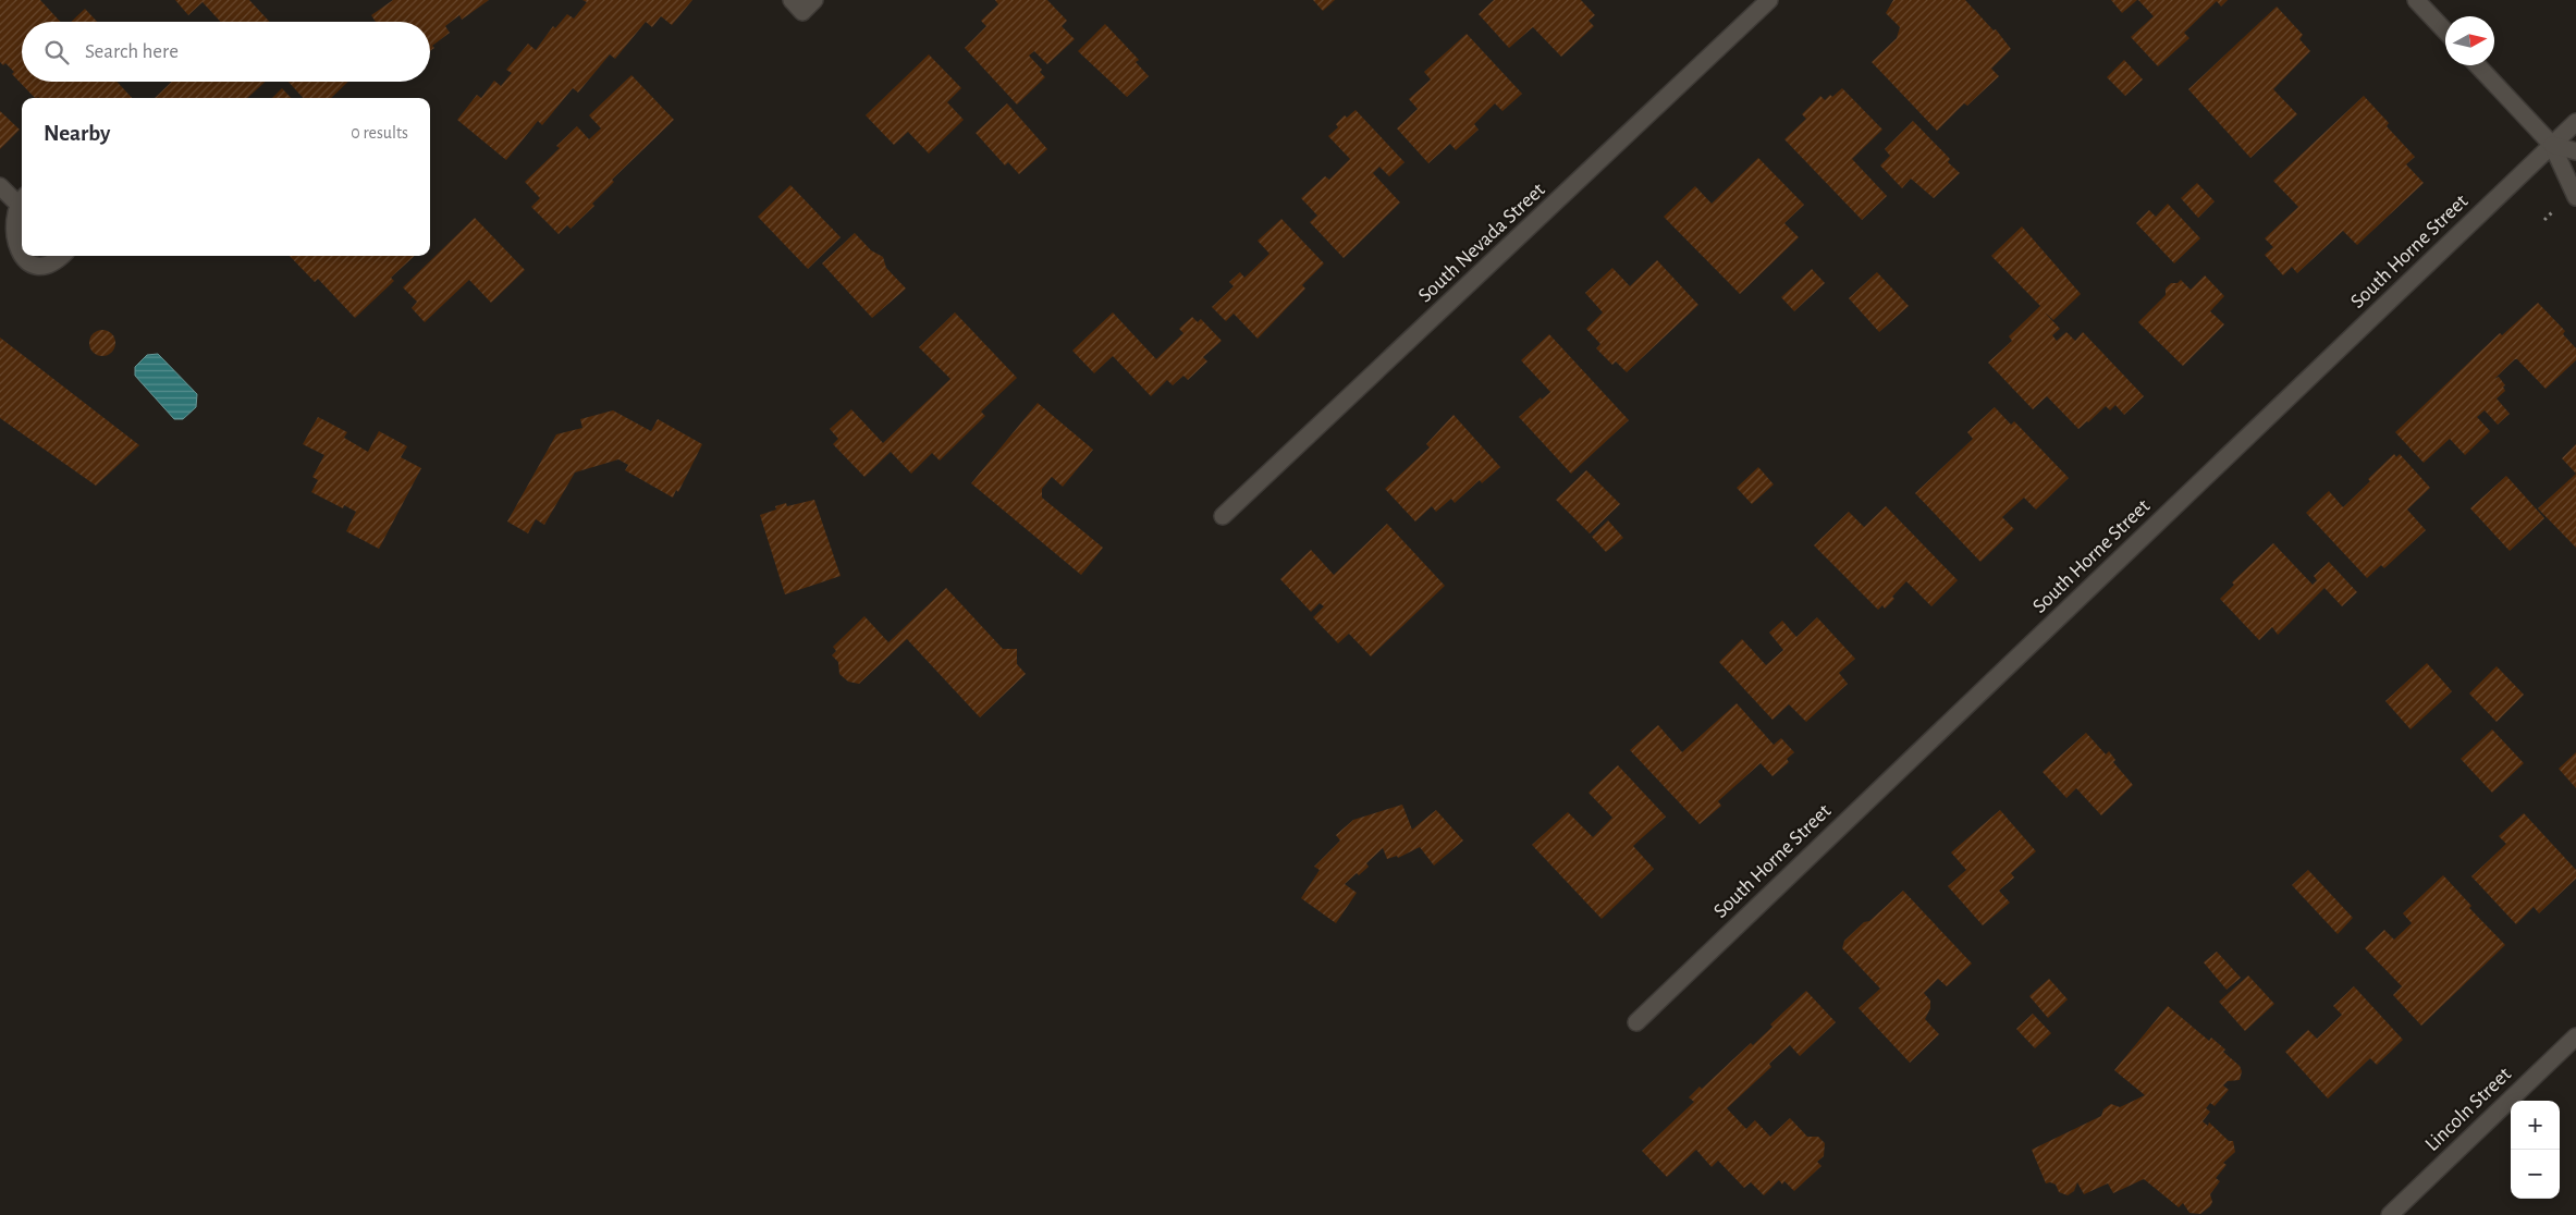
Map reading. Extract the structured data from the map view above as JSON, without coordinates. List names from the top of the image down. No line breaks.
{"streets":{"street":["South Nevada Street","South Horne Street","Lincoln Street"]},"north":"right","page":{"search":"Search here","heading":["Nearby","0 results"],"map_buttons":["+","−"]}}
